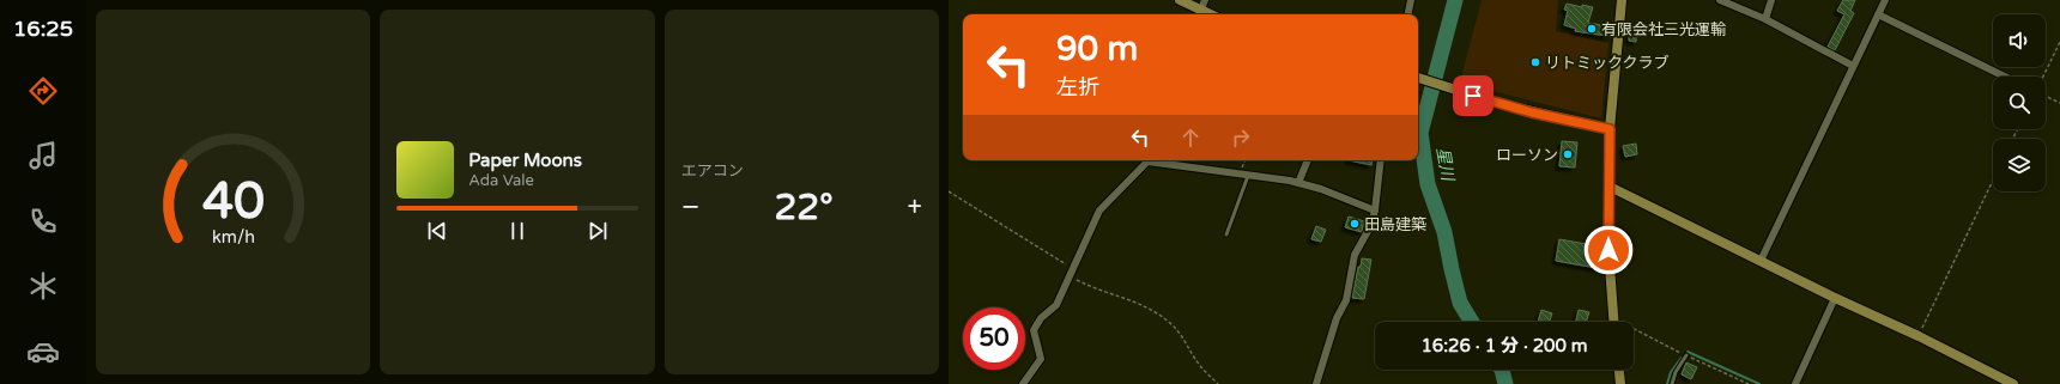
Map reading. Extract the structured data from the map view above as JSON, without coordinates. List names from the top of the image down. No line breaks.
{"water":["星川"],"places":["有限会社三光運輸","リトミッククラブ","ローソン","田島建築"],"page":{"tabs":"16:25","tile":"エアコン","turn":["90 m","左折"],"song":["Paper Moons","Ada Vale"],"heat":["−","22°","+"],"limit":"50","trip":"16:26 · 1 分 · 200 m","gauge":["40","km/h"]}}
